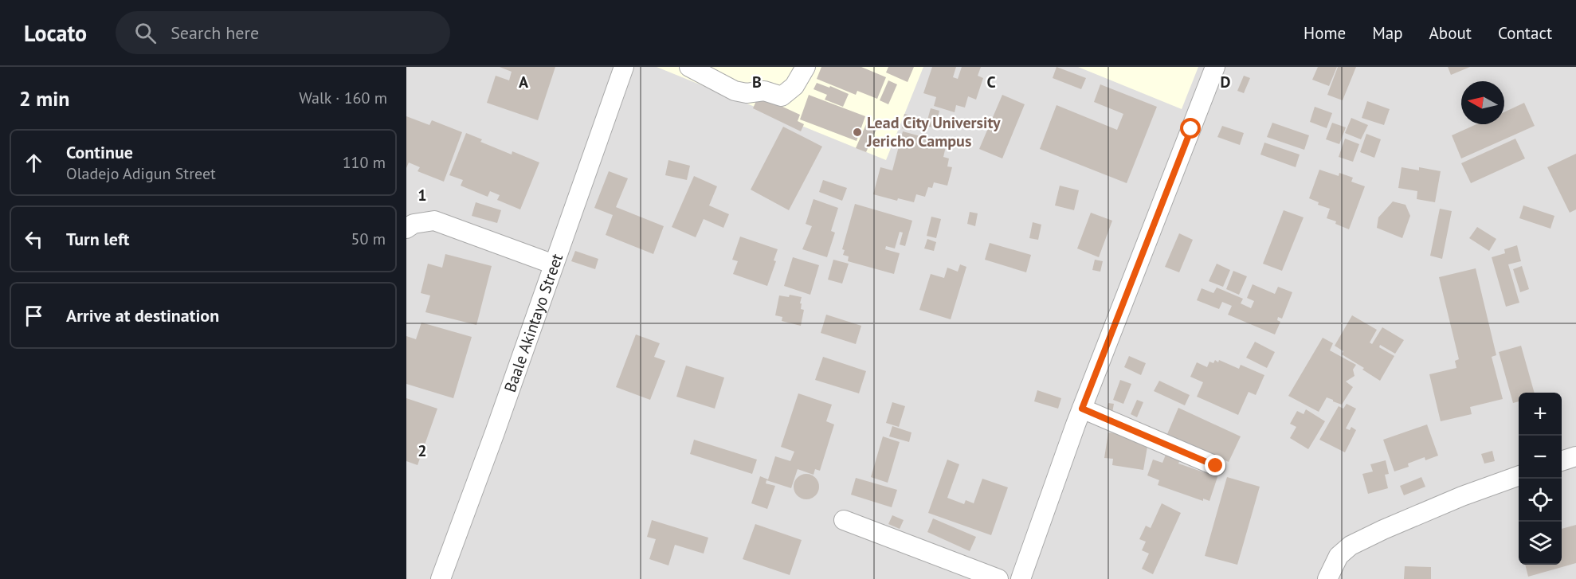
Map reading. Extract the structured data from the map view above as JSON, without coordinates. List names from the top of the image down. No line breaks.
{"streets":{"street":["Baale Akintayo Street"]},"places":["Lead City University Jericho Campus"],"north":"left","page":{"header":"Locato","search":"Search here","nav":["Home","Map","About","Contact"],"heading":["2 min","Walk · 160 m"],"list":[["Continue","Oladejo Adigun Street","110 m"],["Turn left","50 m"],"Arrive at destination"],"map_buttons":["+","−"]},"grid":{"columns":["A","B","C","D"],"rows":["1","2"]}}
